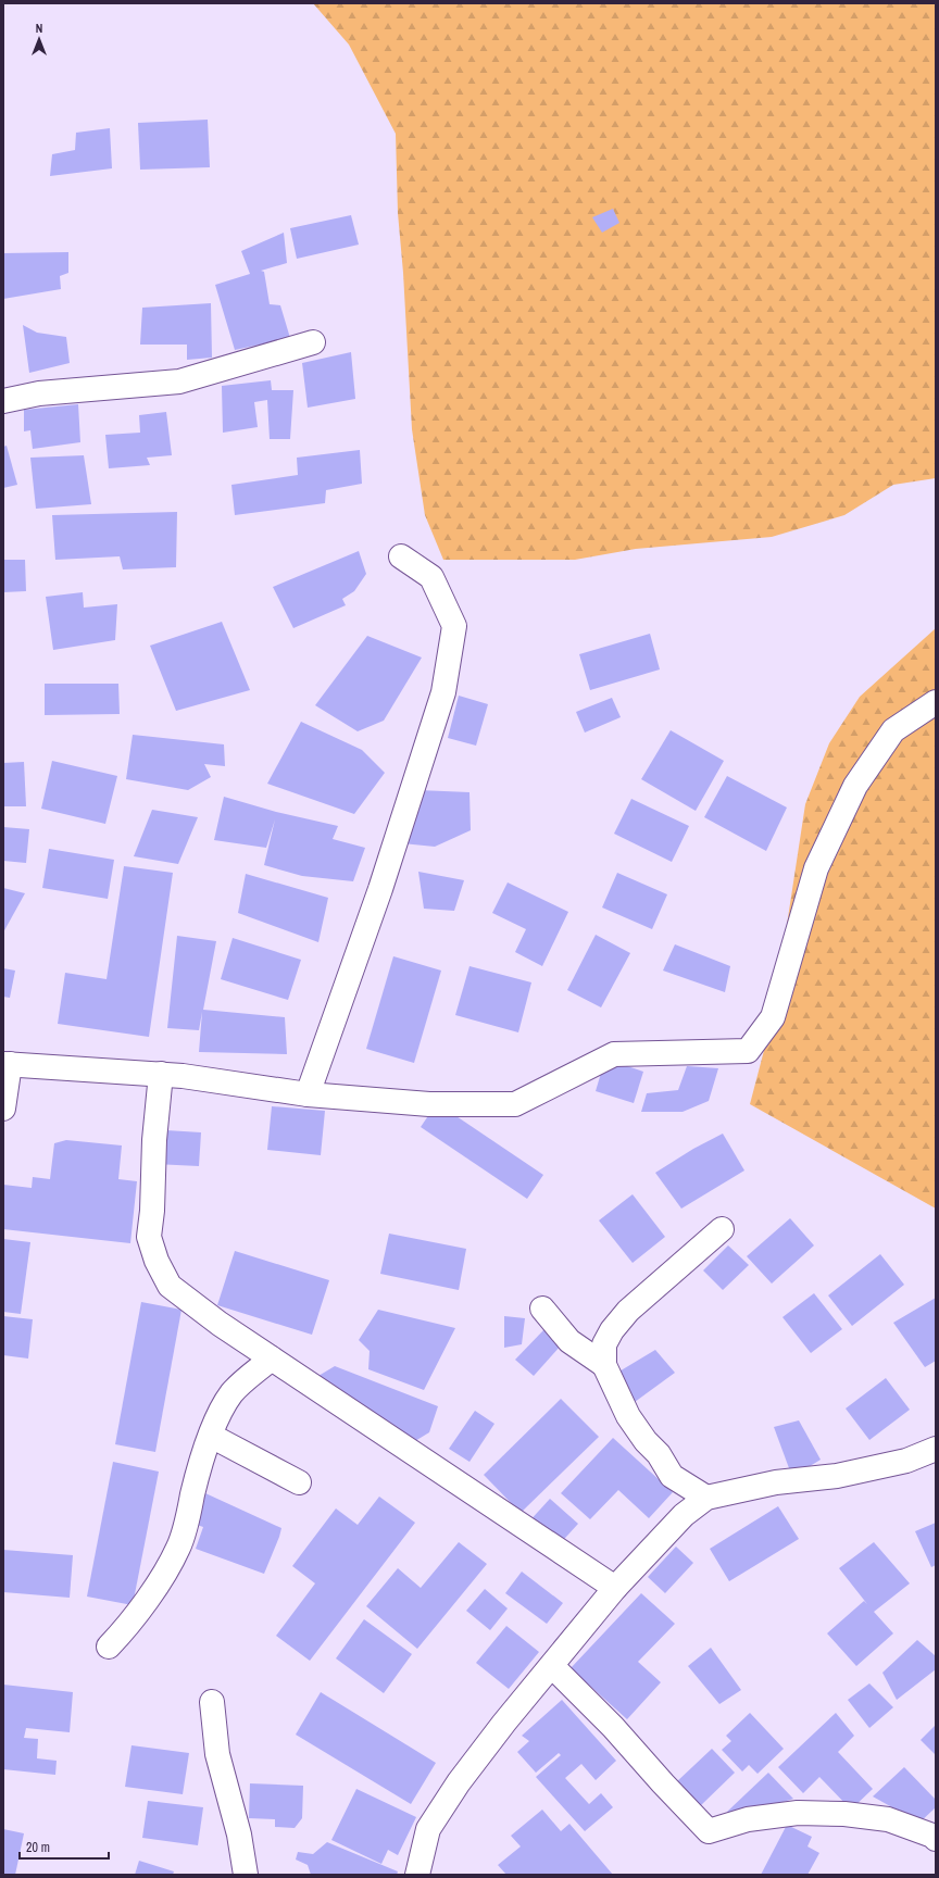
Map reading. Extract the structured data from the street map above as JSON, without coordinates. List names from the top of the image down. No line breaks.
{"scale_bar":"20 m","north":"top"}
